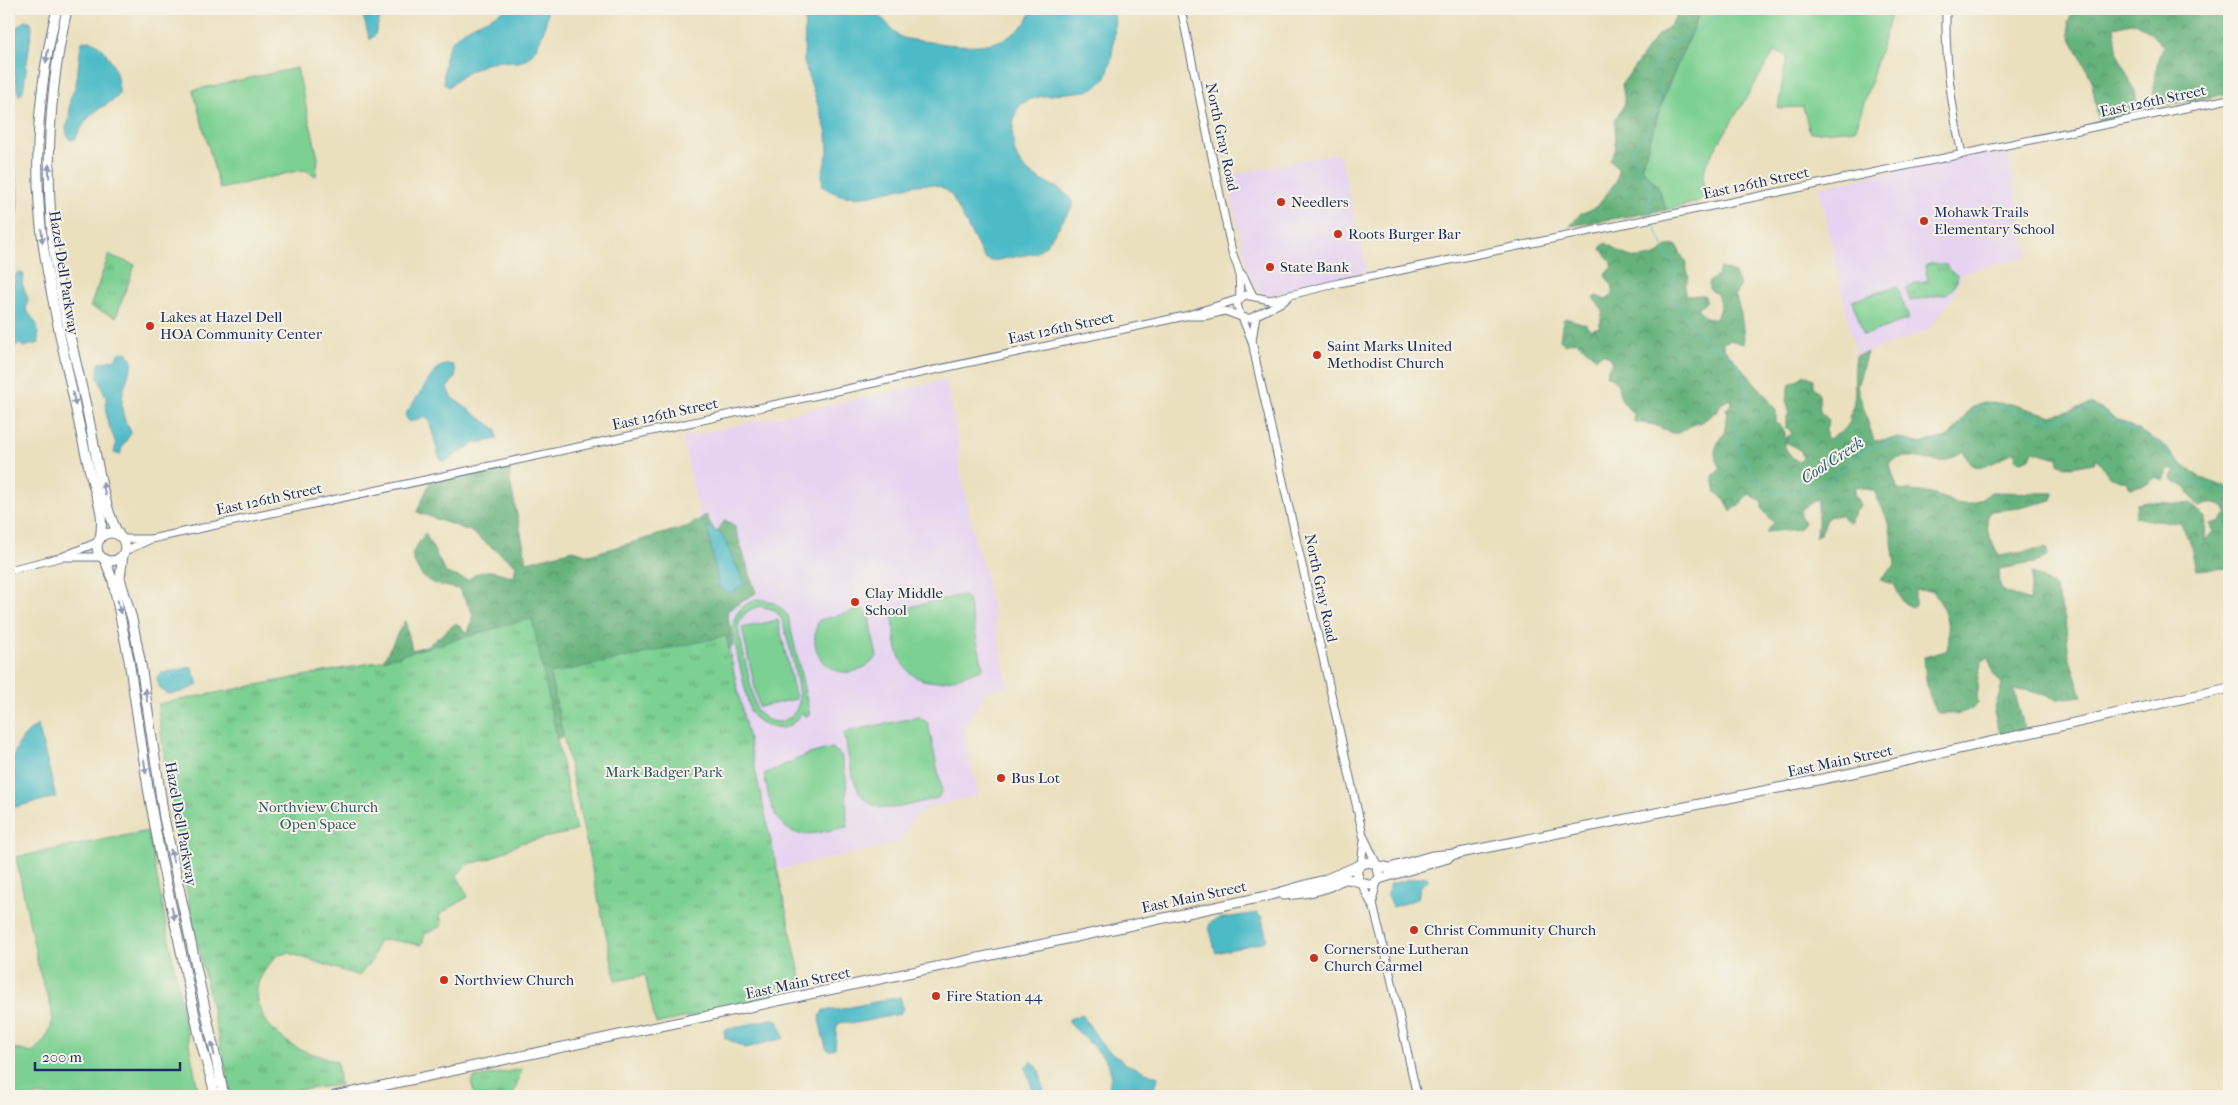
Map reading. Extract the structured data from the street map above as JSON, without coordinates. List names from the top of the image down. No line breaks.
{"streets":{"main road":["Hazel Dell Parkway","East Main Street"],"street":["East 126th Street","North Gray Road"]},"crossings":[["East 126th Street","North Gray Road"],["East 126th Street","Hazel Dell Parkway"],["North Gray Road","East Main Street"]],"water":["Cool Creek"],"parks":["Mark Badger Park","Northview Church Open Space"],"places":["Needlers","Mohawk Trails Elementary School","Roots Burger Bar","State Bank","Lakes at Hazel Dell HOA Community Center","Saint Marks United Methodist Church","Clay Middle School","Bus Lot","Christ Community Church","Cornerstone Lutheran Church Carmel","Northview Church","Fire Station 44"],"scale_bar":"200 m"}
